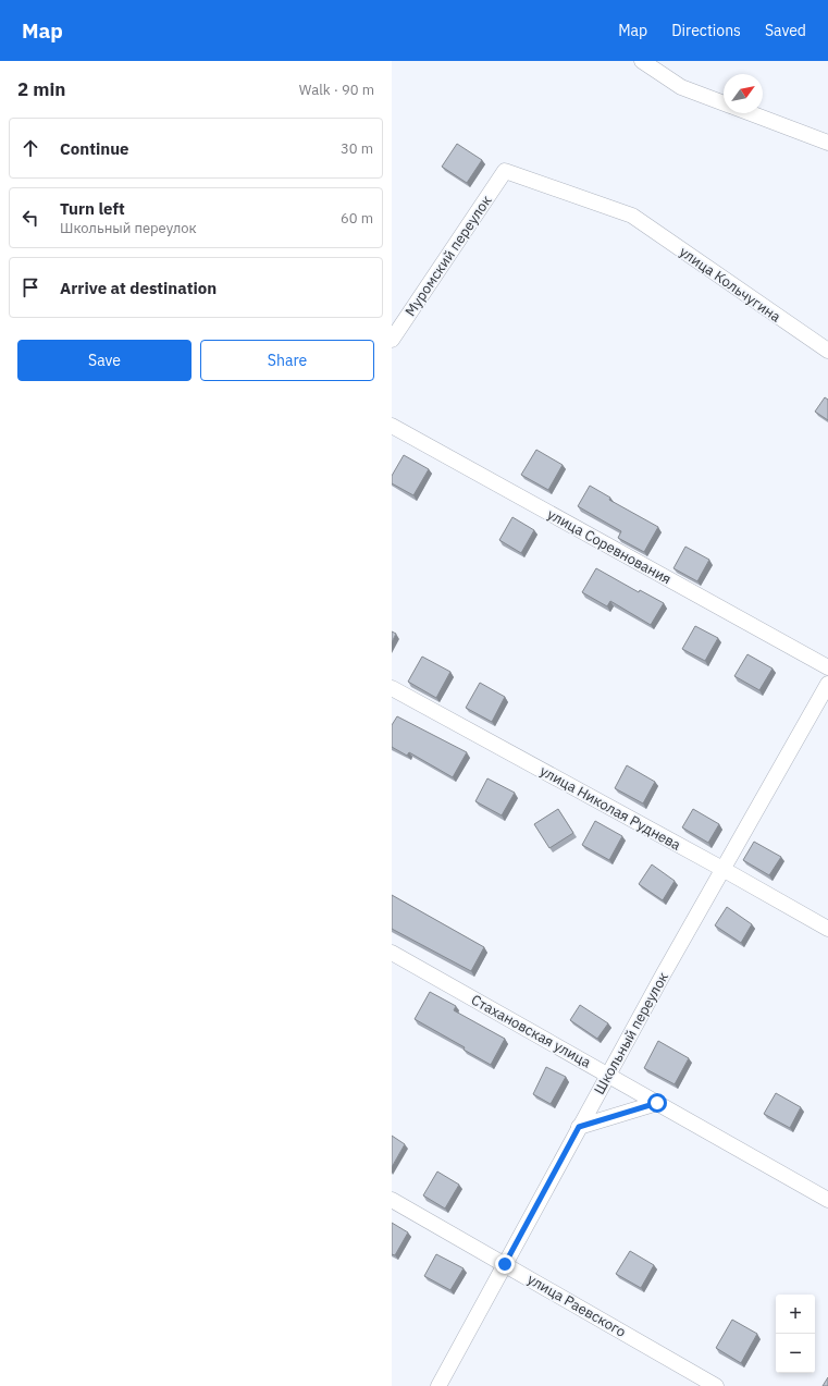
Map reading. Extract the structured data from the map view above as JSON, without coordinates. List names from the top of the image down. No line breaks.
{"streets":{"street":["Муромский переулок","улица Кольчугина","улица Соревнования","улица Николая Руднева","Стахановская улица","Школьный переулок","улица Раевского"]},"crossings":[["Муромский переулок","улица Кольчугина"],["улица Николая Руднева","Школьный переулок"],["Стахановская улица","Школьный переулок"],["Школьный переулок","улица Раевского"]],"north":"top right","page":{"header":"Map","nav":["Map","Directions","Saved"],"heading":["2 min","Walk · 90 m"],"list":[["Continue","30 m"],["Turn left","Школьный переулок","60 m"],"Arrive at destination"],"buttons":["Save","Share"],"map_buttons":["+","−"]}}
